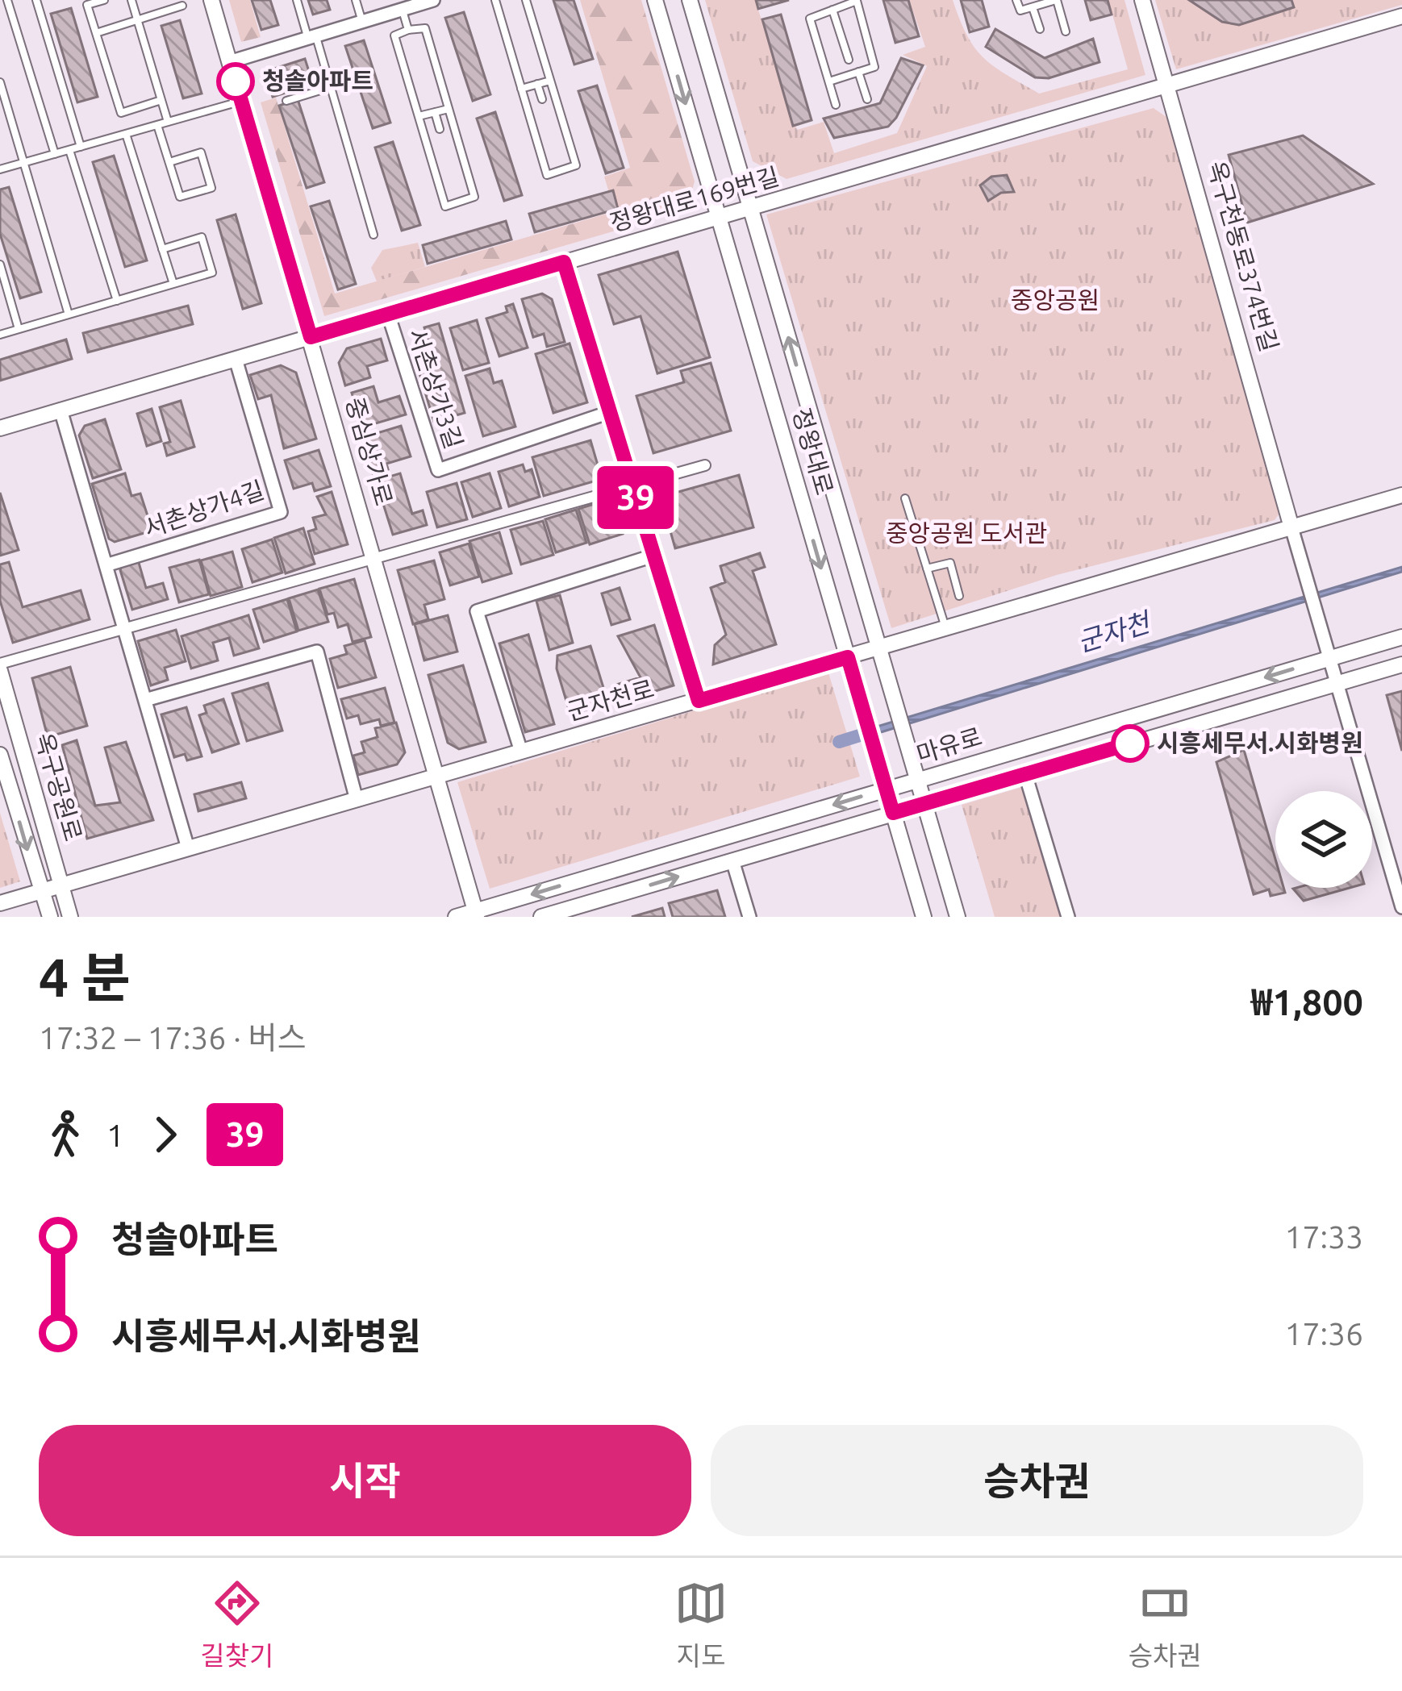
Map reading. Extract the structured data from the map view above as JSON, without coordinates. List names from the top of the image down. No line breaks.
{"streets":{"street":["정왕대로169번길","옥구천동로374번길","서촌상가3길","중심상가로","정왕대로","서촌상가4길","군자천로","마유로","옥구공원로"]},"crossings":[["정왕대로169번길","옥구천동로374번길"],["정왕대로169번길","서촌상가3길"],["정왕대로169번길","중심상가로"],["정왕대로169번길","정왕대로"],["정왕대로169번길","서촌상가4길"],["옥구천동로374번길","군자천로"],["중심상가로","군자천로"],["중심상가로","마유로"],["정왕대로","군자천로"],["정왕대로","마유로"],["군자천로","옥구공원로"]],"water":["군자천"],"parks":["중앙공원","중앙공원 도서관"],"places":["청솔아파트","시흥세무서.시화병원"],"lines":["bus line 39"],"page":{"on_map":"39","heading":["4 분","17:32 – 17:36 · 버스","₩1,800"],"legs":["1","39"],"list":[{"name":"청솔아파트","value":"17:33"},{"name":"시흥세무서.시화병원","value":"17:36"}],"buttons":["시작","승차권"],"tabs":["길찾기","지도","승차권"]}}
